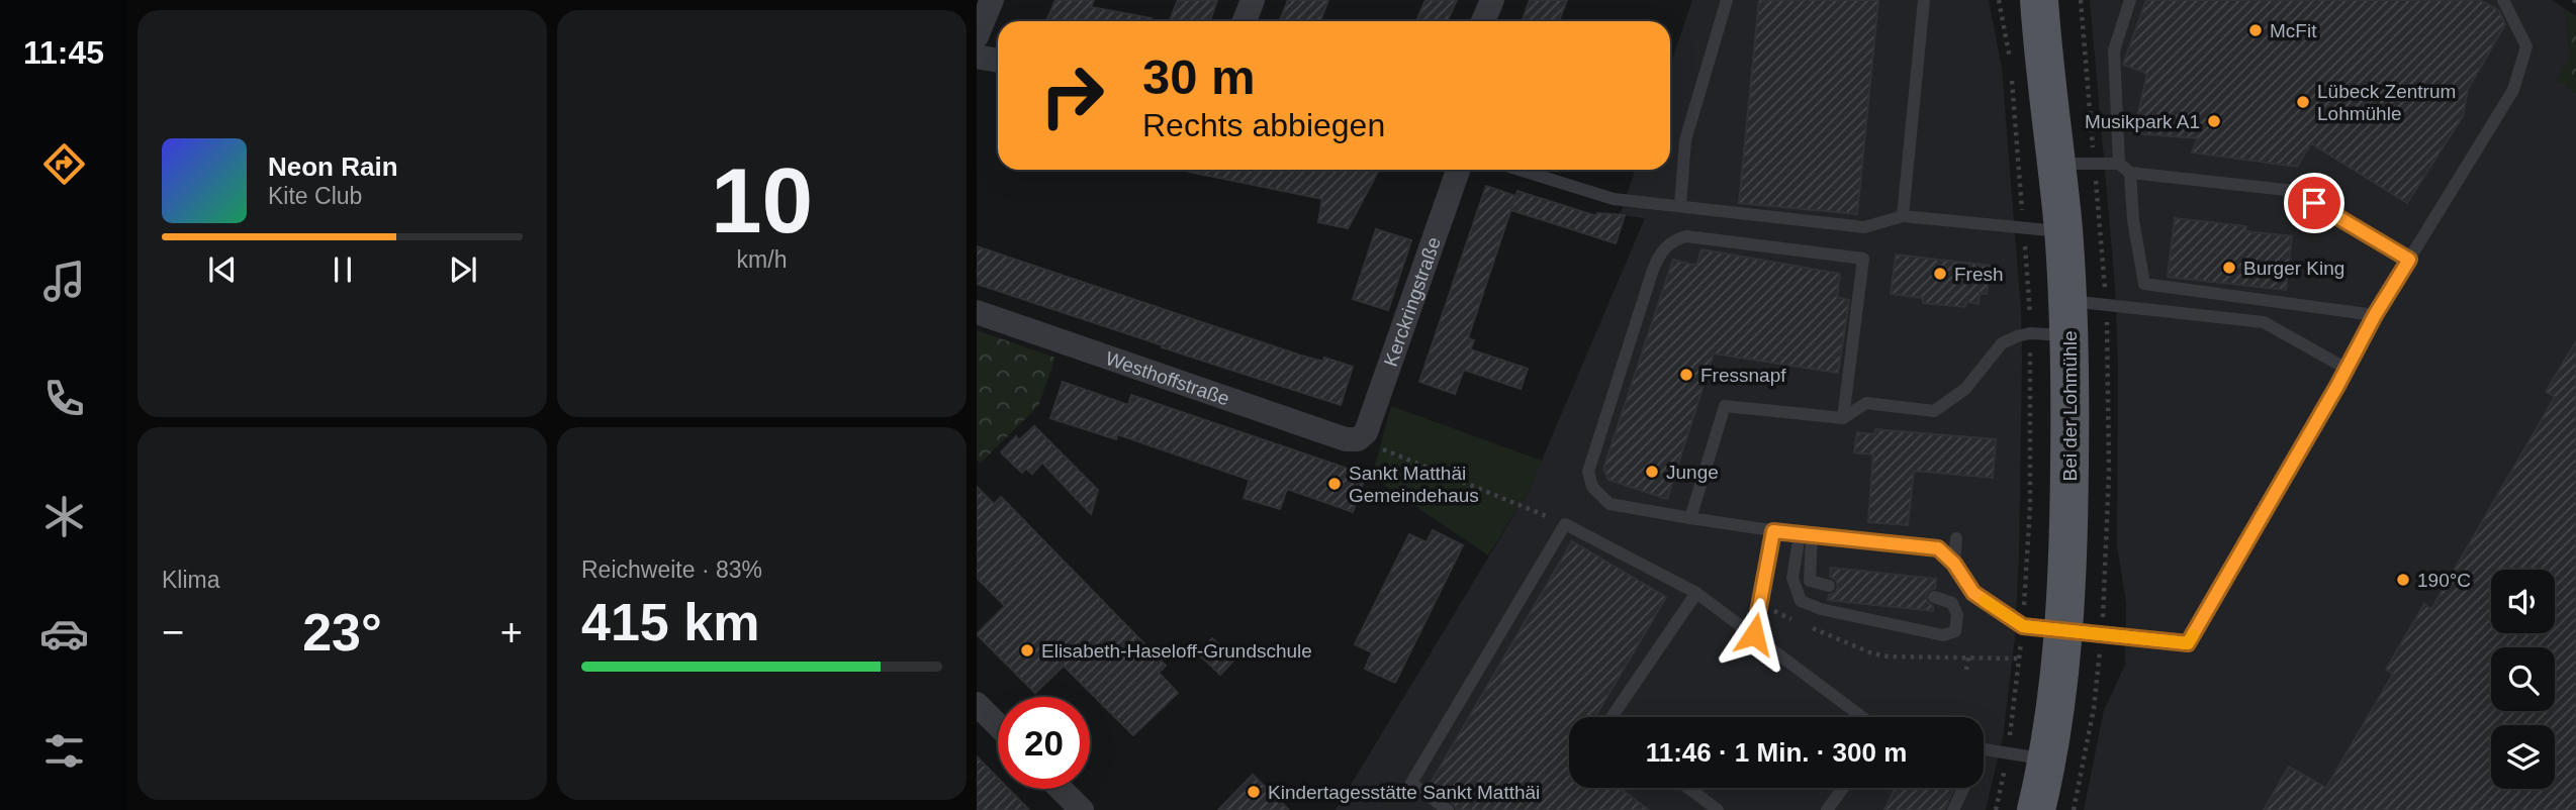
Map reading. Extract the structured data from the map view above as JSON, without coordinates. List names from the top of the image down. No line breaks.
{"streets":{"main road":["Bei der Lohmühle"],"street":["Kerckringstraße","Westhoffstraße"]},"crossings":[["Kerckringstraße","Westhoffstraße"]],"places":["McFit","Lübeck Zentrum Lohmühle","Musikpark A1","Burger King","Fresh","Fressnapf","Junge","Sankt Matthäi Gemeindehaus","190°C","Elisabeth-Haseloff-Grundschule","Kindertagesstätte Sankt Matthäi"],"page":{"tabs":"11:45","tile":[["10","km/h"],"Klima",["Reichweite · 83%","415 km"]],"turn":["30 m","Rechts abbiegen"],"song":["Neon Rain","Kite Club"],"heat":["−","23°","+"],"limit":"20","trip":"11:46 · 1 Min. · 300 m"}}
